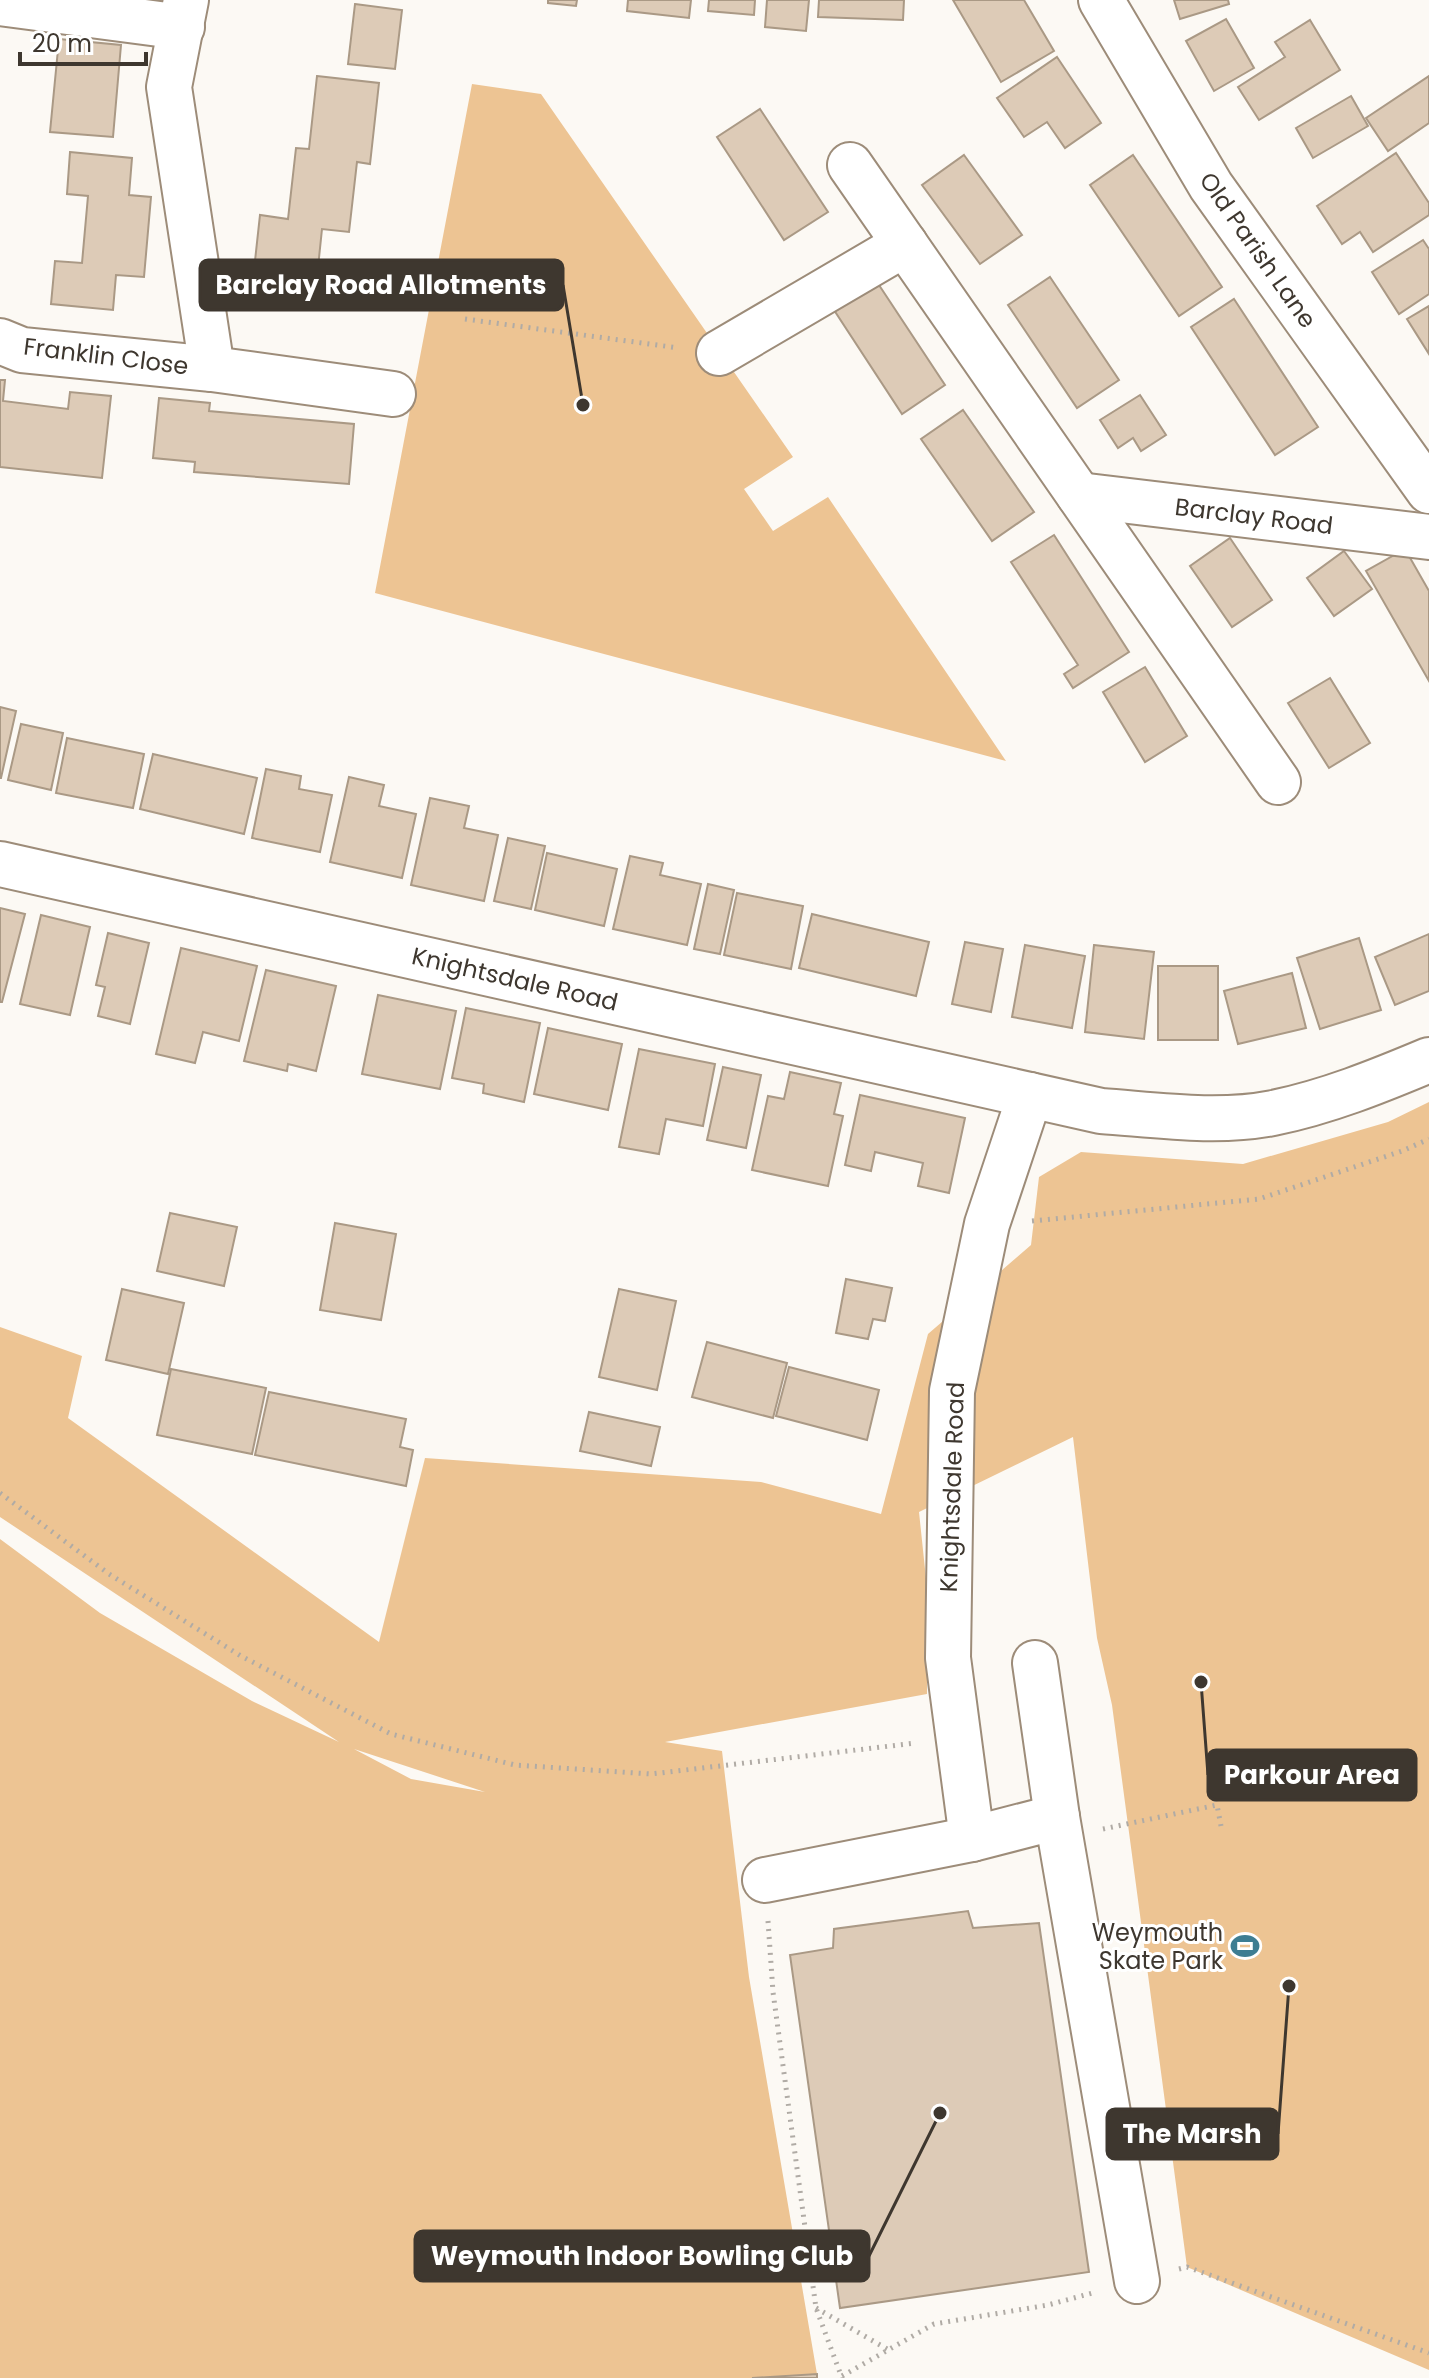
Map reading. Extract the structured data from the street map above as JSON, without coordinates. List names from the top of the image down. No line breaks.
{"streets":{"street":["Old Parish Lane","Franklin Close","Barclay Road","Knightsdale Road"]},"places":{"other":["Barclay Road Allotments","Parkour Area","The Marsh","Weymouth Indoor Bowling Club"],"sports":["Weymouth Skate Park"]},"scale_bar":"20 m"}
